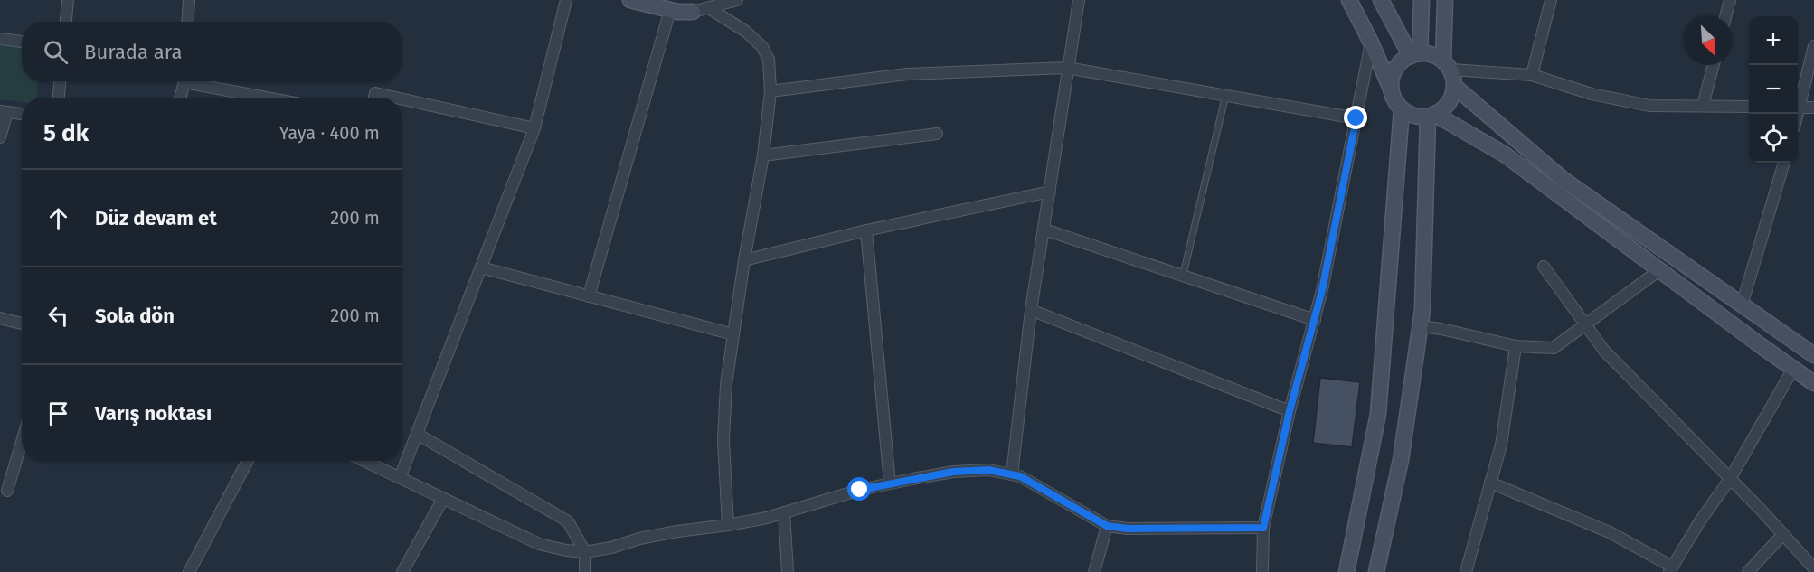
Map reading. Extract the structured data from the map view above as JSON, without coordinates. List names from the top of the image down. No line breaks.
{"north":"bottom right","page":{"map_buttons":["+","−"],"search":"Burada ara","heading":["5 dk","Yaya · 400 m"],"list":[["Düz devam et","200 m"],["Sola dön","200 m"],"Varış noktası"]}}
